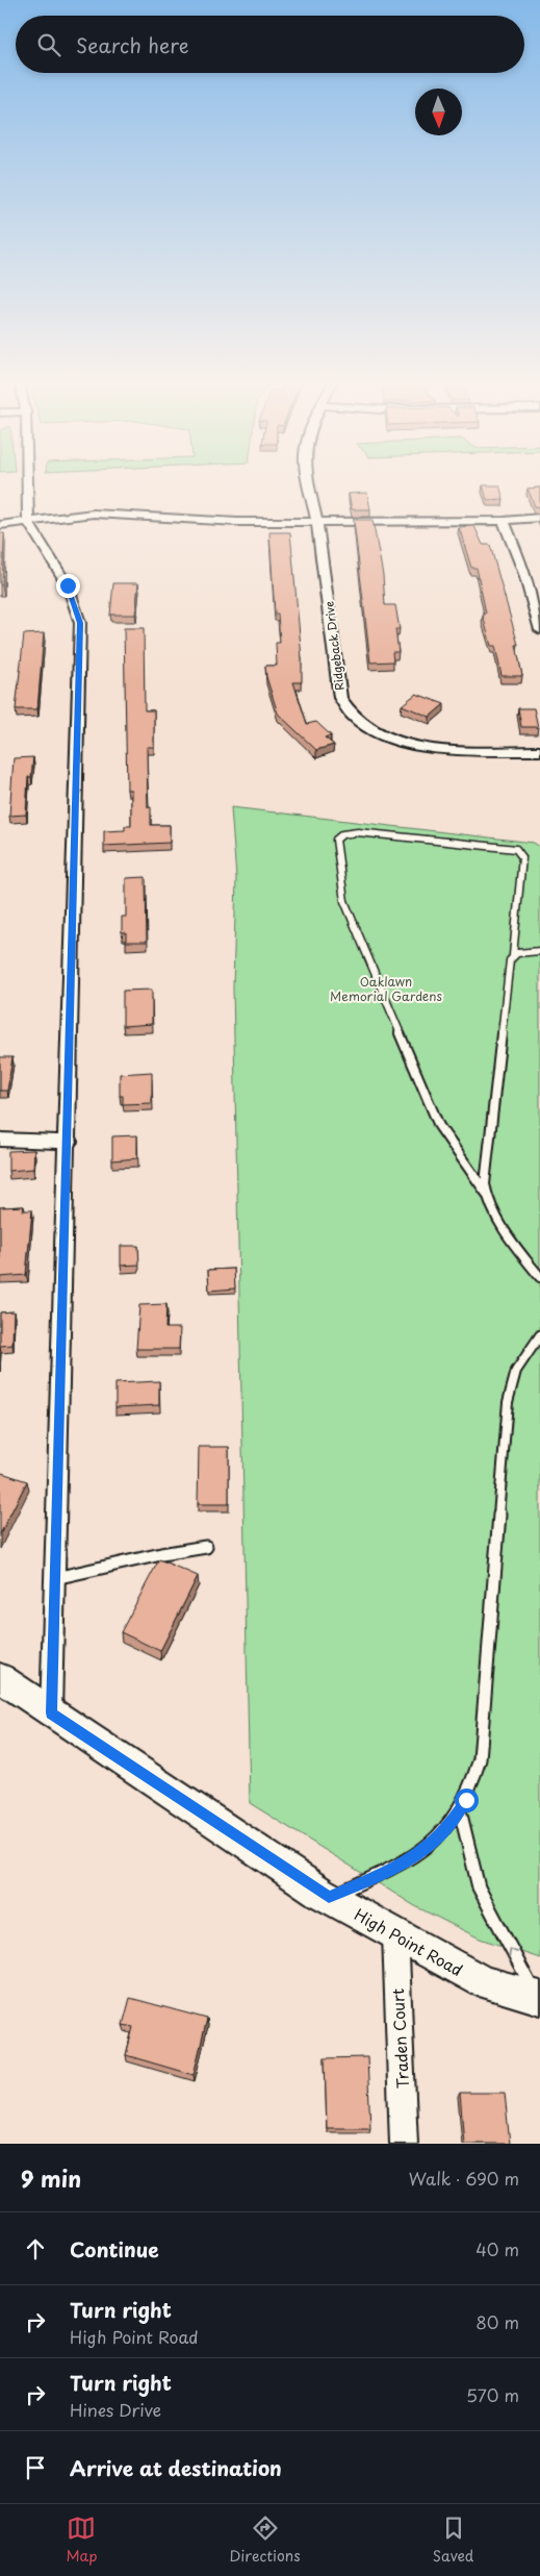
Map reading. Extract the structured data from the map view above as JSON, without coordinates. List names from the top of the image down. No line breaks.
{"streets":{"main road":["High Point Road"],"street":["Ridgeback Drive","Traden Court"]},"crossings":[["High Point Road","Traden Court"]],"parks":["Oaklawn Memorial Gardens"],"north":"bottom","page":{"search":"Search here","heading":["9 min","Walk · 690 m"],"list":[["Continue","40 m"],["Turn right","High Point Road","80 m"],["Turn right","Hines Drive","570 m"],"Arrive at destination"],"nav":["Map","Directions","Saved"]}}
